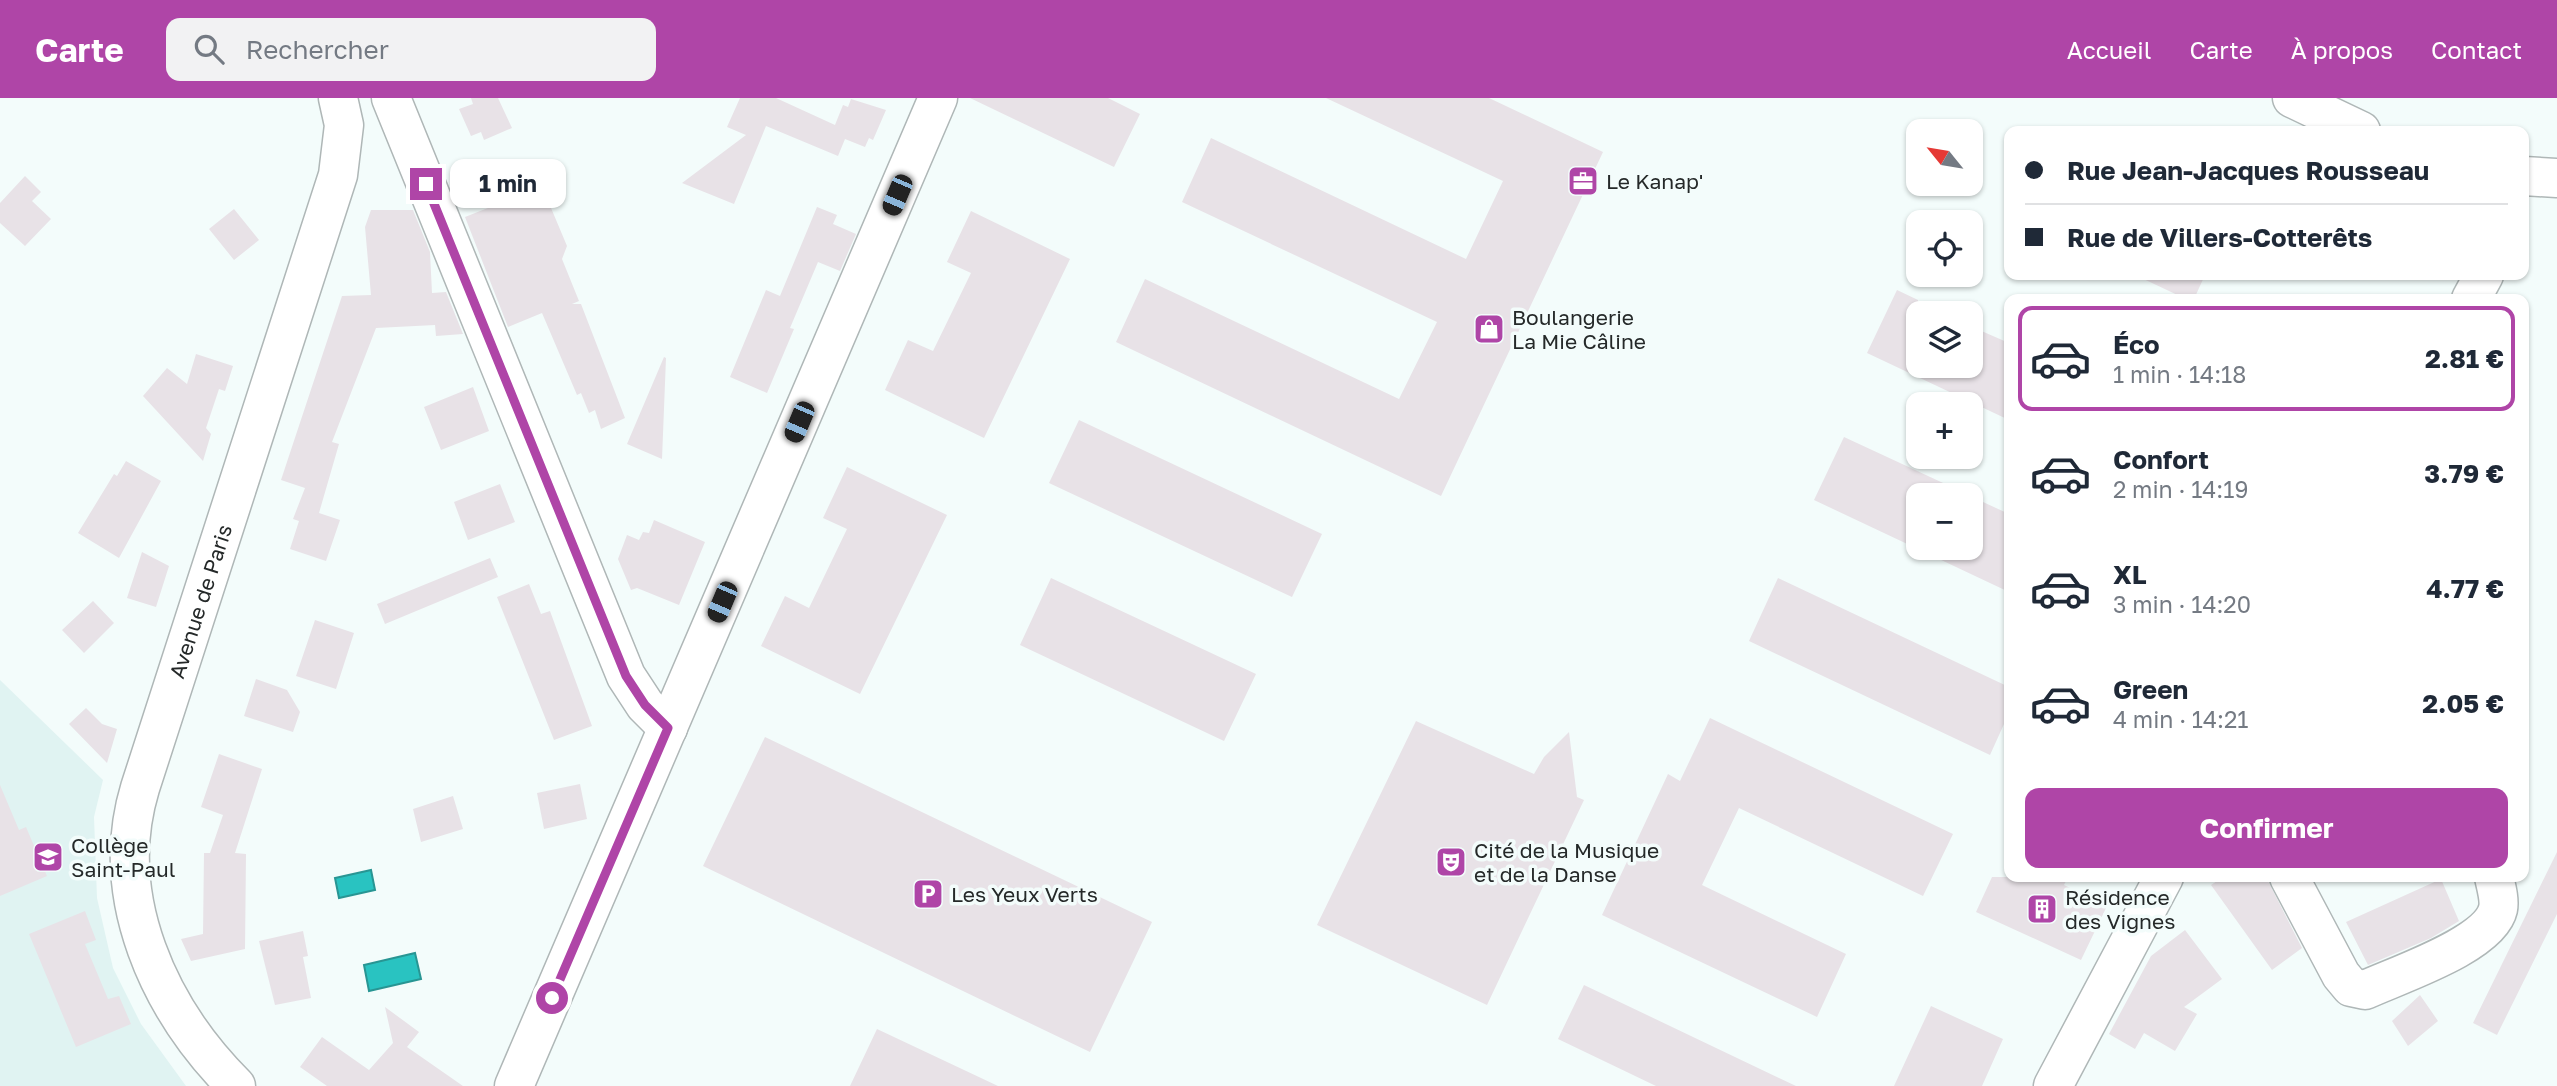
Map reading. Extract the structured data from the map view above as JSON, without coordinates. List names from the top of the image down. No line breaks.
{"streets":{"street":["Avenue de Paris"]},"places":{"office":["Le Kanap'"],"shop":["Boulangerie La Mie Câline"],"school or university":["Collège Saint-Paul"],"theatre":["Cité de la Musique et de la Danse"],"parking":["Les Yeux Verts"],"building":["Résidence des Vignes"]},"north":"top left","page":{"header":"Carte","search":"Rechercher","nav":["Accueil","Carte","À propos","Contact"],"map_buttons":["+","−"],"banner":["Rue Jean-Jacques Rousseau","Rue de Villers-Cotterêts"],"bubble":"1 min","list":[{"name":"Éco","note":"1 min · 14:18","value":"2.81 €"},{"name":"Confort","note":"2 min · 14:19","value":"3.79 €"},{"name":"XL","note":"3 min · 14:20","value":"4.77 €"},{"name":"Green","note":"4 min · 14:21","value":"2.05 €"}],"buttons":"Confirmer"}}
